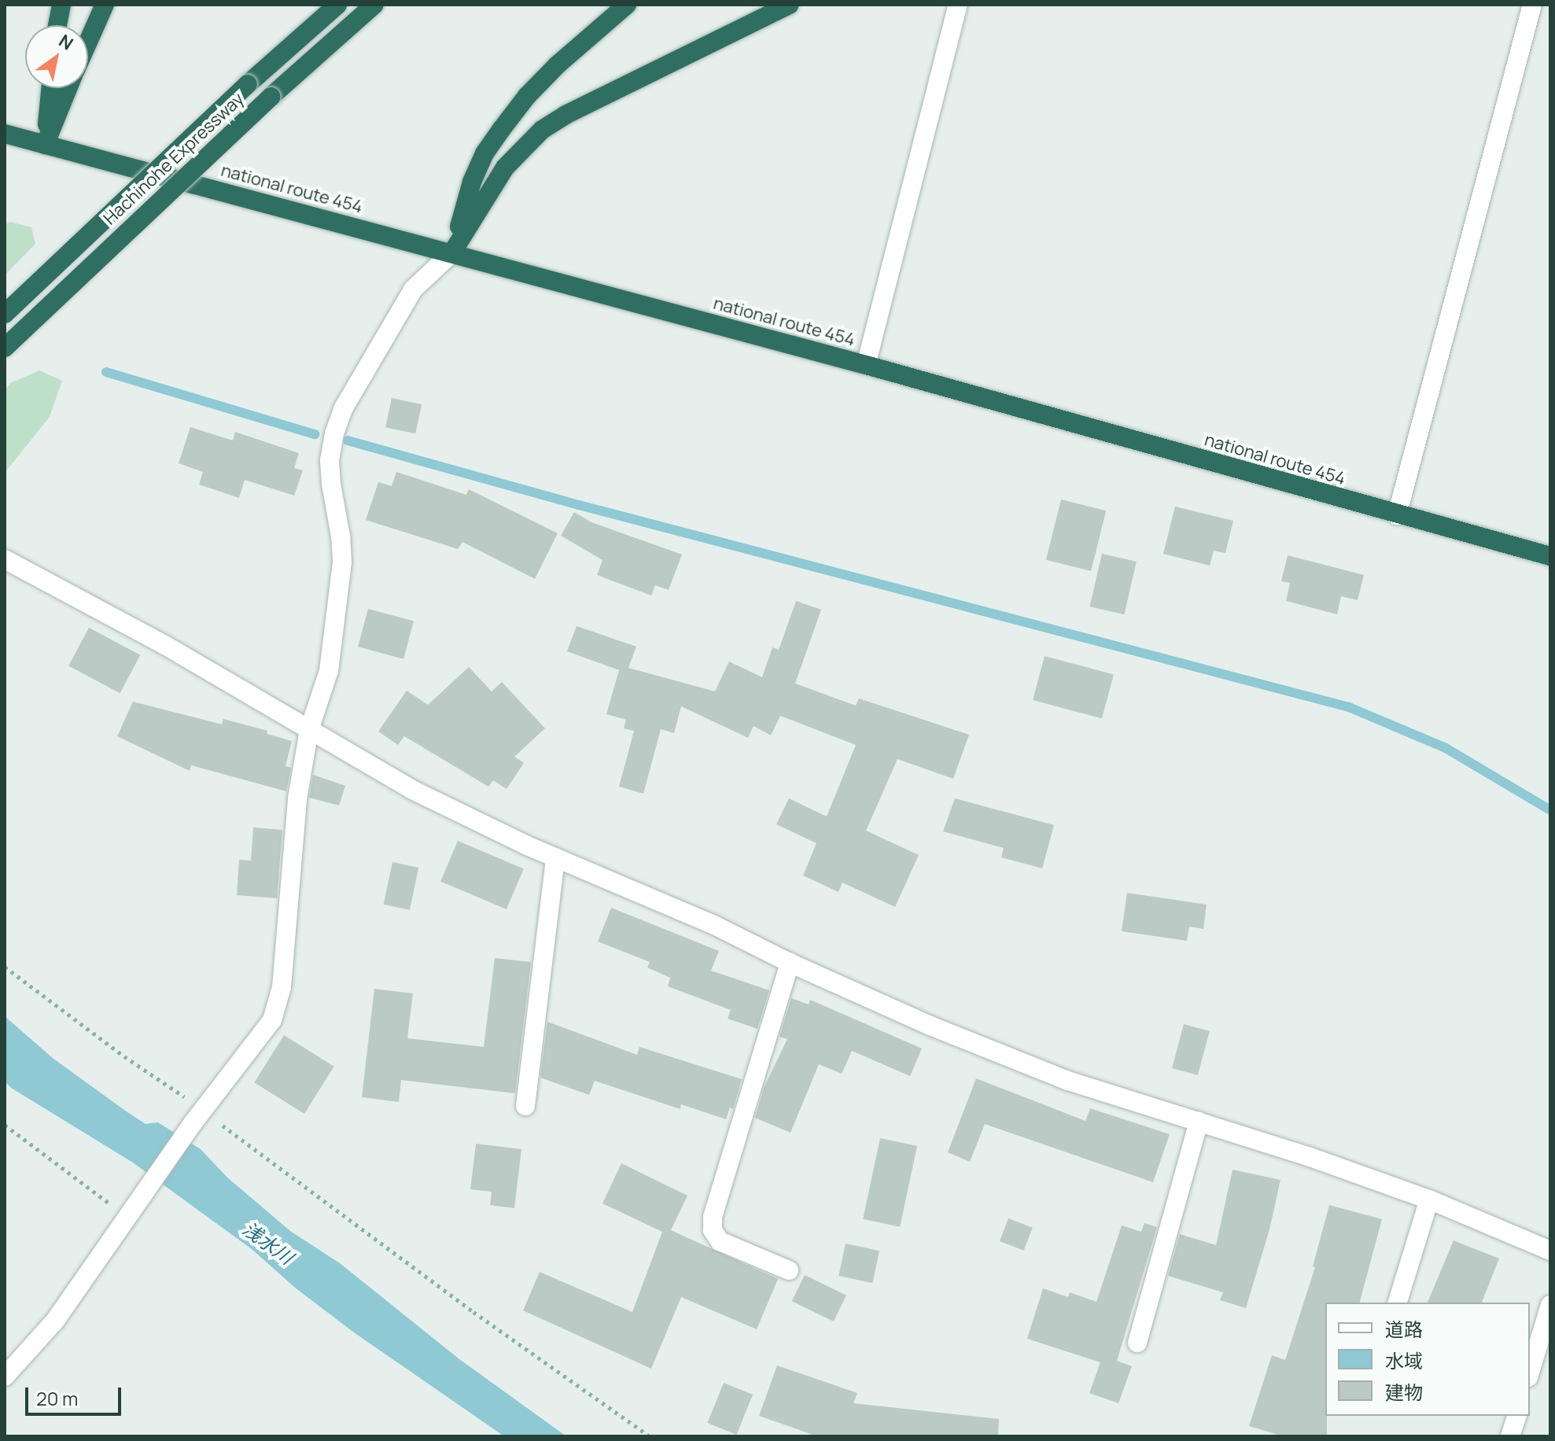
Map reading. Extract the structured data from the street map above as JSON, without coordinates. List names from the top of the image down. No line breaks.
{"streets":{"highway":["Hachinohe Expressway","national route 454"]},"water":["浅水川"],"legend":["道路","水域","建物"],"scale_bar":"20 m","north":"top right"}
